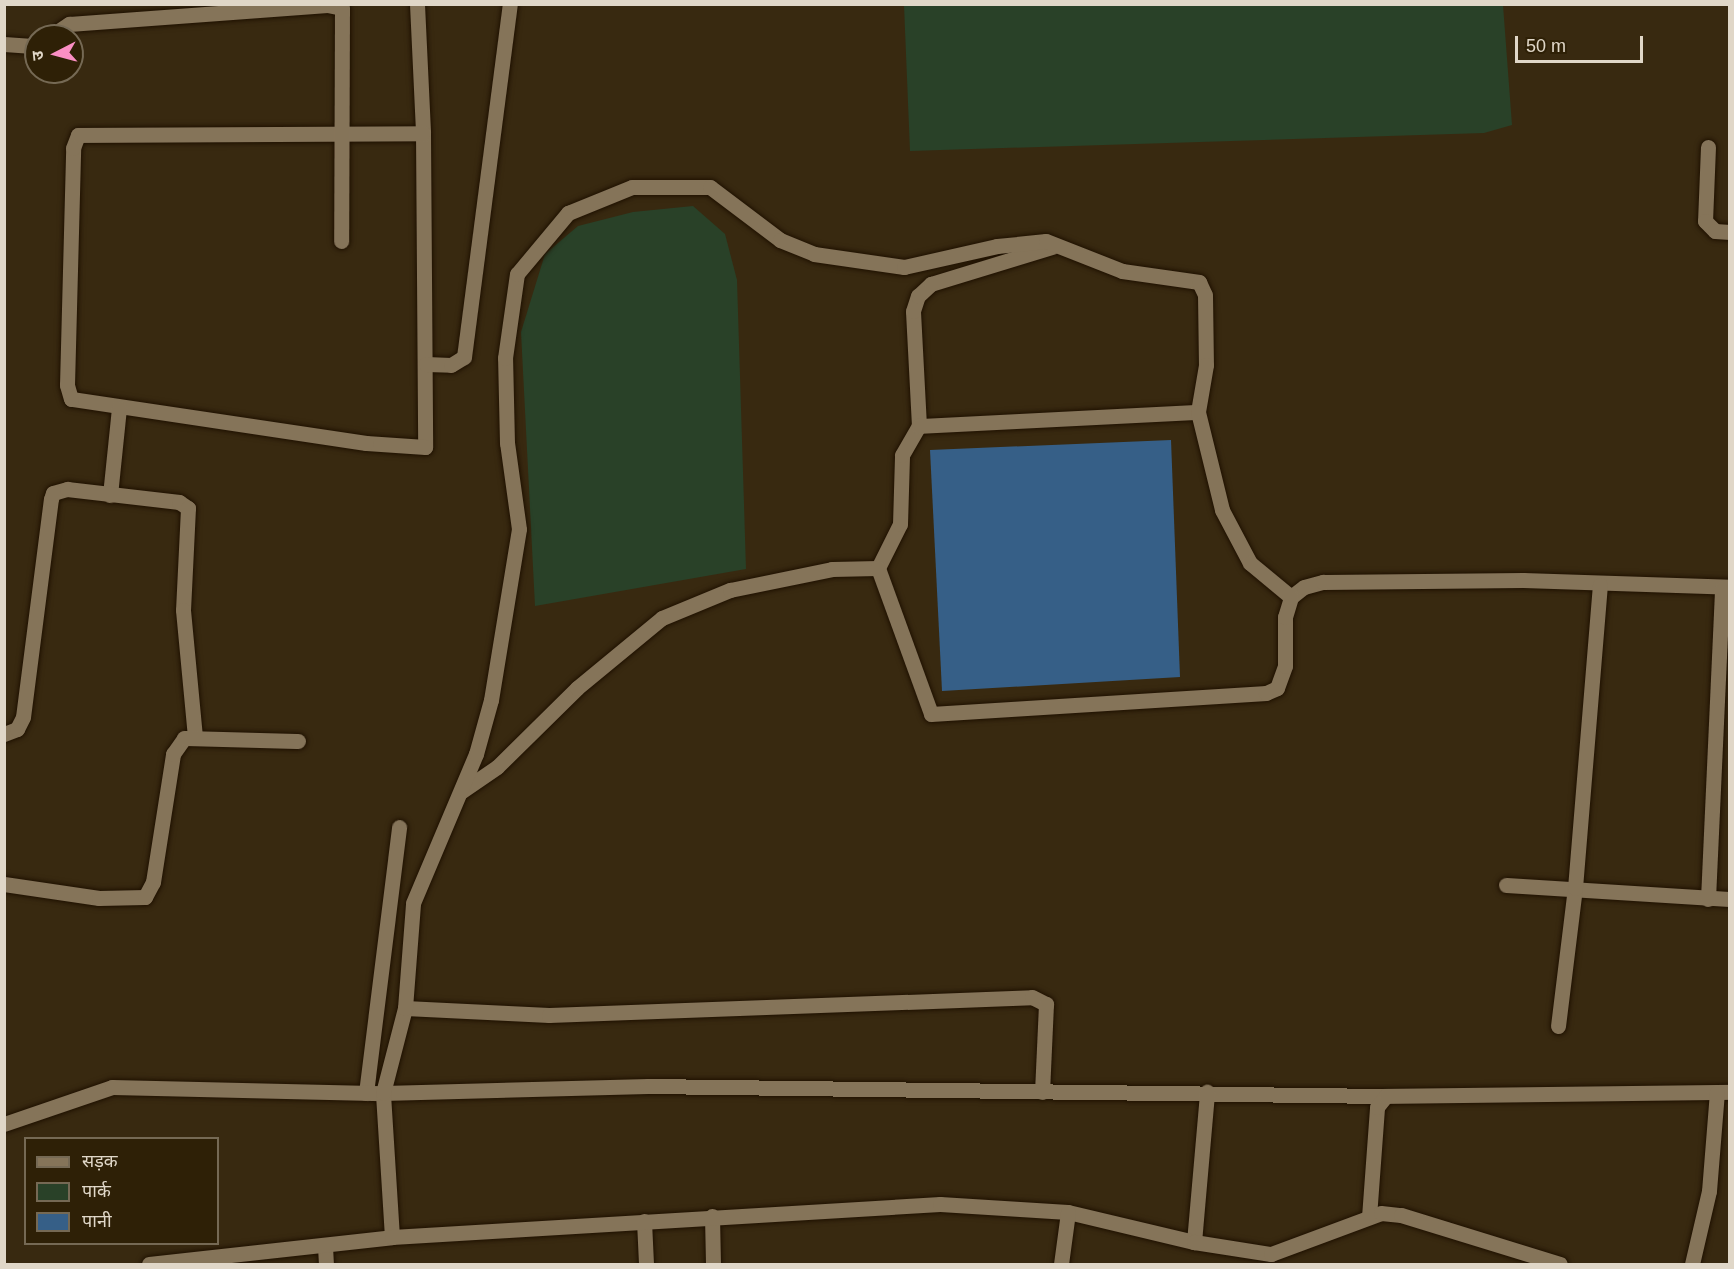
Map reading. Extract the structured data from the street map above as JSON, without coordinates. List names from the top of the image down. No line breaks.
{"legend":["सड़क","पार्क","पानी"],"scale_bar":"50 m","north":"left"}
